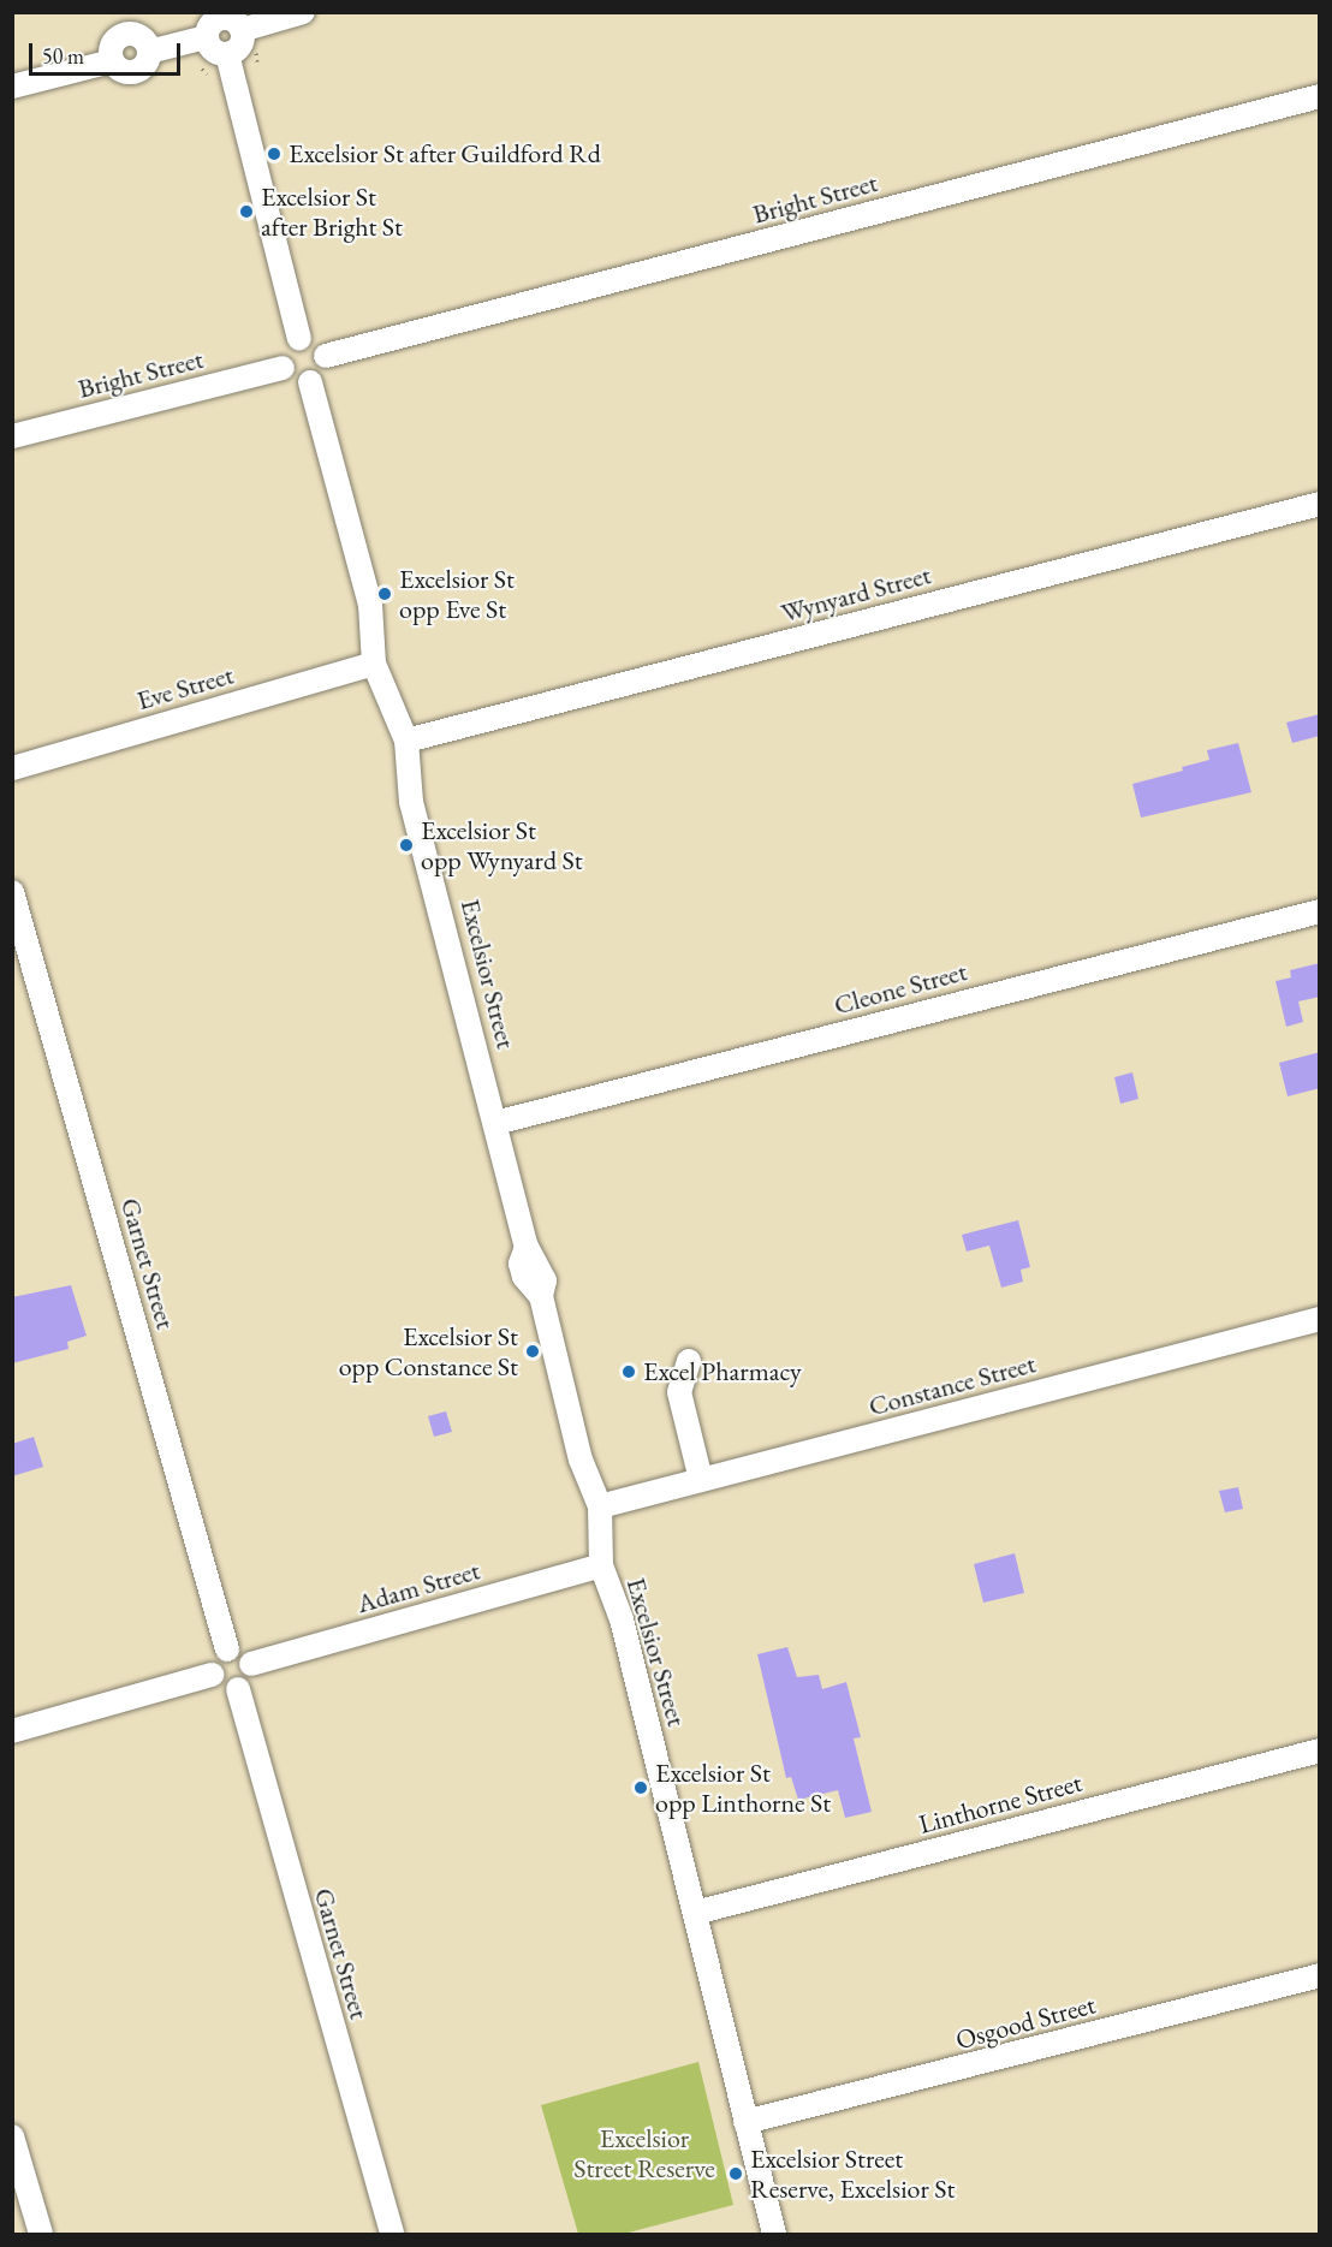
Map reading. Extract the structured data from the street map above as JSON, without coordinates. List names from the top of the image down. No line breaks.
{"streets":{"street":["Bright Street","Wynyard Street","Eve Street","Excelsior Street","Cleone Street","Garnet Street","Constance Street","Adam Street","Linthorne Street","Osgood Street"]},"crossings":[["Bright Street","Excelsior Street"],["Wynyard Street","Excelsior Street"],["Eve Street","Excelsior Street"],["Excelsior Street","Cleone Street"],["Excelsior Street","Constance Street"],["Excelsior Street","Adam Street"],["Excelsior Street","Linthorne Street"],["Excelsior Street","Osgood Street"],["Garnet Street","Adam Street"]],"parks":["Excelsior Street Reserve"],"places":["Excelsior St after Guildford Rd","Excelsior St after Bright St","Excelsior St opp Eve St","Excelsior St opp Wynyard St","Excelsior St opp Constance St","Excel Pharmacy","Excelsior St opp Linthorne St","Excelsior Street Reserve, Excelsior St"],"scale_bar":"50 m"}
